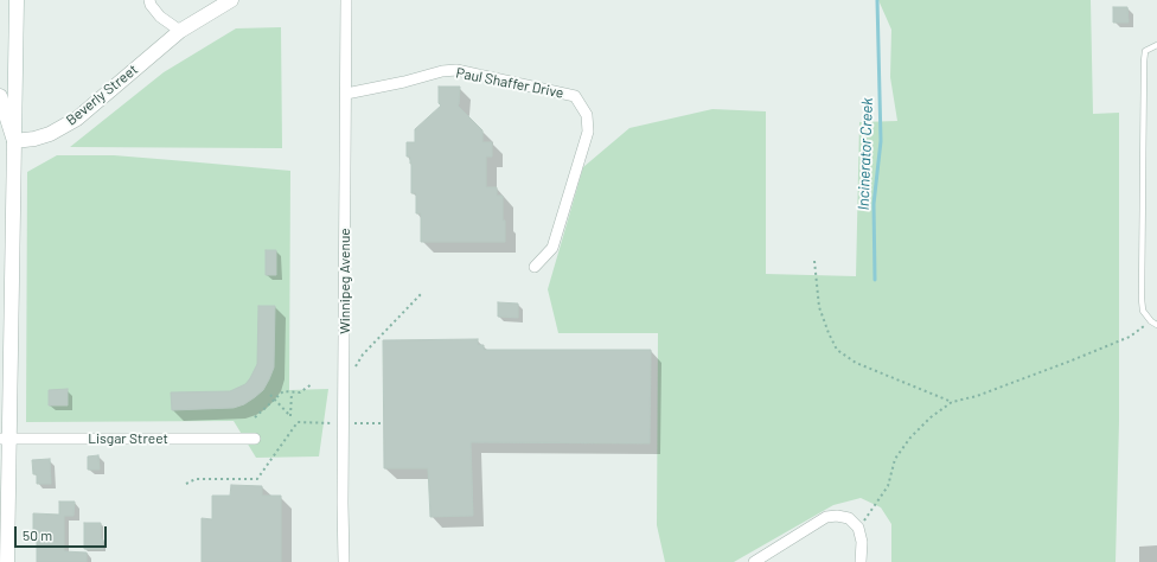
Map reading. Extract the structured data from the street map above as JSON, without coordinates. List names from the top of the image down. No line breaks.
{"streets":{"street":["Paul Shaffer Drive","Beverly Street","Winnipeg Avenue","Lisgar Street"]},"crossings":[["Paul Shaffer Drive","Winnipeg Avenue"]],"water":["Incinerator Creek"],"scale_bar":"50 m"}
